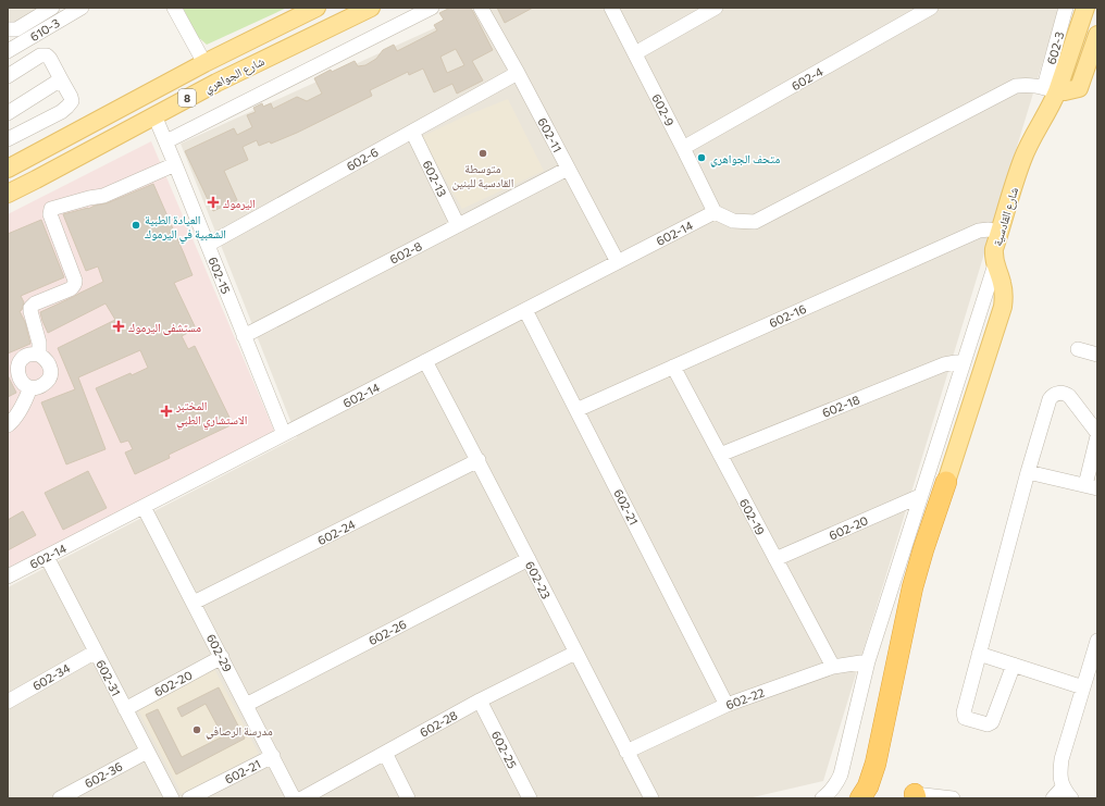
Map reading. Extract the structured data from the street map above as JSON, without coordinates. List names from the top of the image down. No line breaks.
{"streets":{"main road":["شارع الجواهري","8","شارع القادسية"],"street":["610-3","602-3","602-4","602-9","602-11","602-6","602-13","602-14","602-8","602-15","602-16","602-18","602-21","602-19","602-20","602-24","602-23","602-26","602-29","602-34","602-31","602-22","602-28","602-25","602-36"]},"crossings":[["602-3","شارع القادسية"],["شارع الجواهري","602-15"],["602-4","602-9"],["602-9","602-14"],["602-11","602-6"],["602-11","602-14"],["602-11","602-8"],["602-6","602-13"],["602-6","602-15"],["602-13","602-8"],["شارع القادسية","602-16"],["602-14","602-15"],["602-14","602-21"],["602-14","602-23"],["602-14","602-29"],["602-14","602-31"],["602-8","602-15"],["602-16","602-21"],["602-16","602-19"],["602-18","602-19"],["602-21","602-29"],["602-21","602-22"],["602-19","602-20"],["602-19","602-22"],["602-20","602-29"],["602-20","602-31"],["602-24","602-23"],["602-24","602-29"],["602-23","602-26"],["602-23","602-22"],["602-23","602-28"],["602-26","602-29"],["602-34","602-31"],["602-31","602-36"],["602-28","602-25"]],"places":{"other":["متوسطة القادسية للبنين","متحف الجواهري","العيادة الطبية الشعبية في اليرموك","مدرسة الرصافي"],"health":["اليرموك","مستشفى اليرموك","المختبر الاستشاري الطبي"]}}
